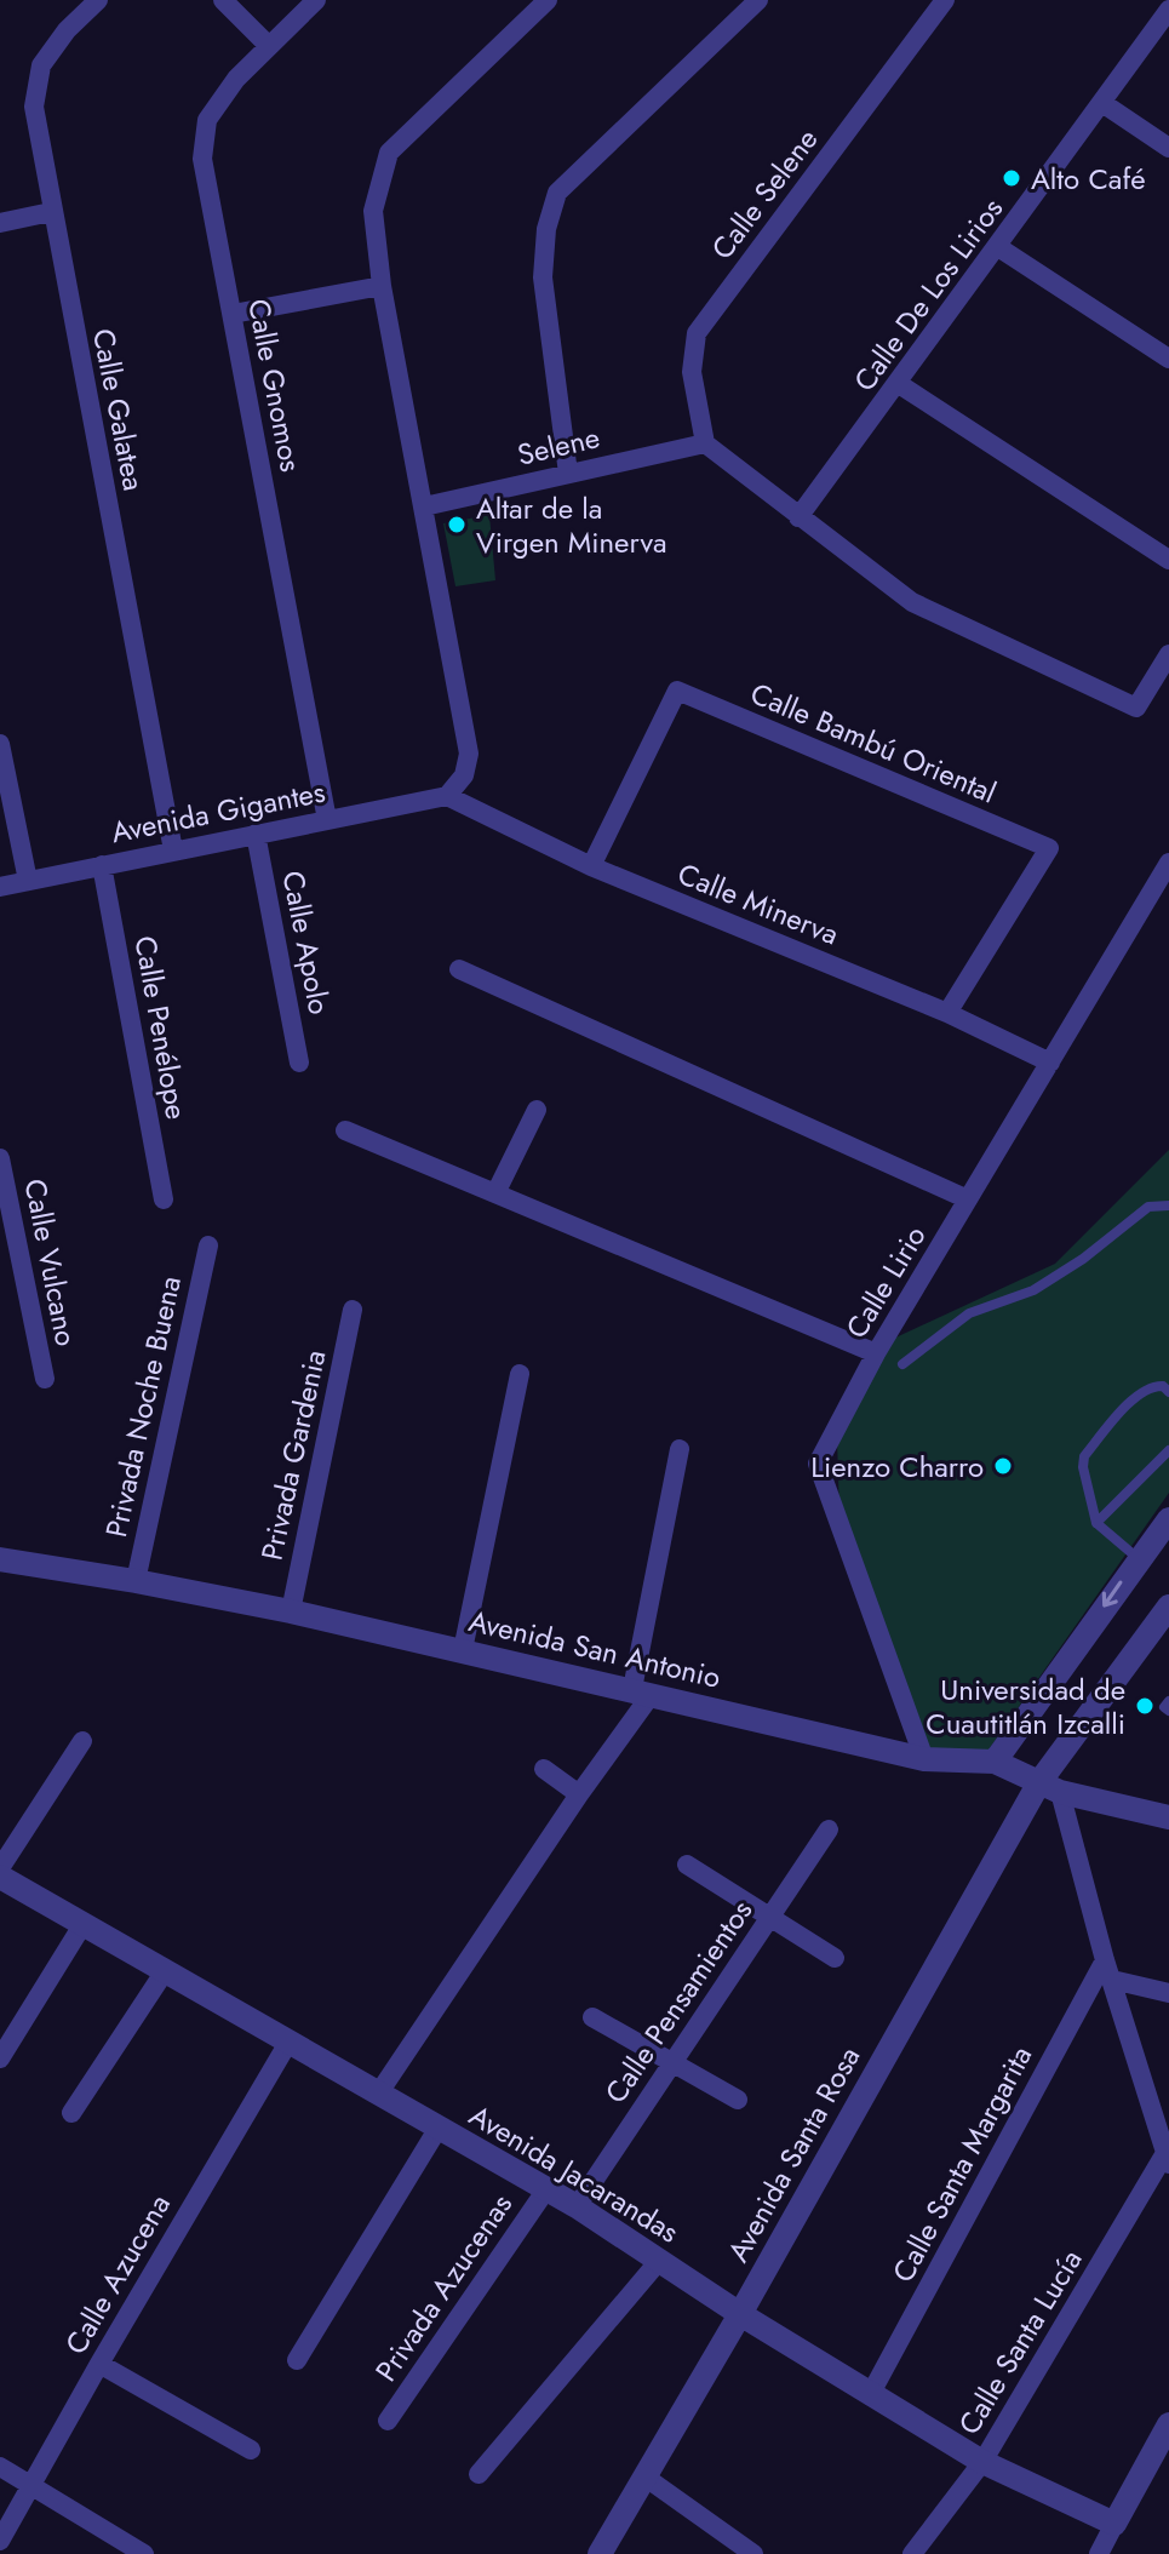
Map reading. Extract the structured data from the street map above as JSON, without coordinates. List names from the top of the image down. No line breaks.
{"streets":{"street":["Calle Selene","Calle De Los Lirios","Calle Gnomos","Calle Galatea","Selene","Calle Bambú Oriental","Avenida Gigantes","Calle Minerva","Calle Apolo","Calle Penélope","Calle Vulcano","Calle Lirio","Privada Noche Buena","Privada Gardenia","Avenida San Antonio","Calle Pensamientos","Avenida Santa Rosa","Calle Santa Margarita","Avenida Jacarandas","Calle Azucena","Privada Azucenas","Calle Santa Lucía"]},"crossings":[["Calle Selene","Selene"],["Calle Gnomos","Avenida Gigantes"],["Calle Galatea","Avenida Gigantes"],["Calle Bambú Oriental","Calle Minerva"],["Avenida Gigantes","Calle Minerva"],["Avenida Gigantes","Calle Apolo"],["Avenida Gigantes","Calle Penélope"],["Calle Minerva","Calle Lirio"],["Calle Lirio","Avenida San Antonio"],["Privada Noche Buena","Avenida San Antonio"],["Privada Gardenia","Avenida San Antonio"],["Avenida San Antonio","Avenida Santa Rosa"],["Calle Pensamientos","Avenida Jacarandas"],["Avenida Santa Rosa","Avenida Jacarandas"],["Calle Santa Margarita","Avenida Jacarandas"],["Avenida Jacarandas","Calle Azucena"],["Avenida Jacarandas","Privada Azucenas"],["Avenida Jacarandas","Calle Santa Lucía"]],"places":["Alto Café","Altar de la Virgen Minerva","Lienzo Charro","Universidad de Cuautitlán Izcalli"]}
